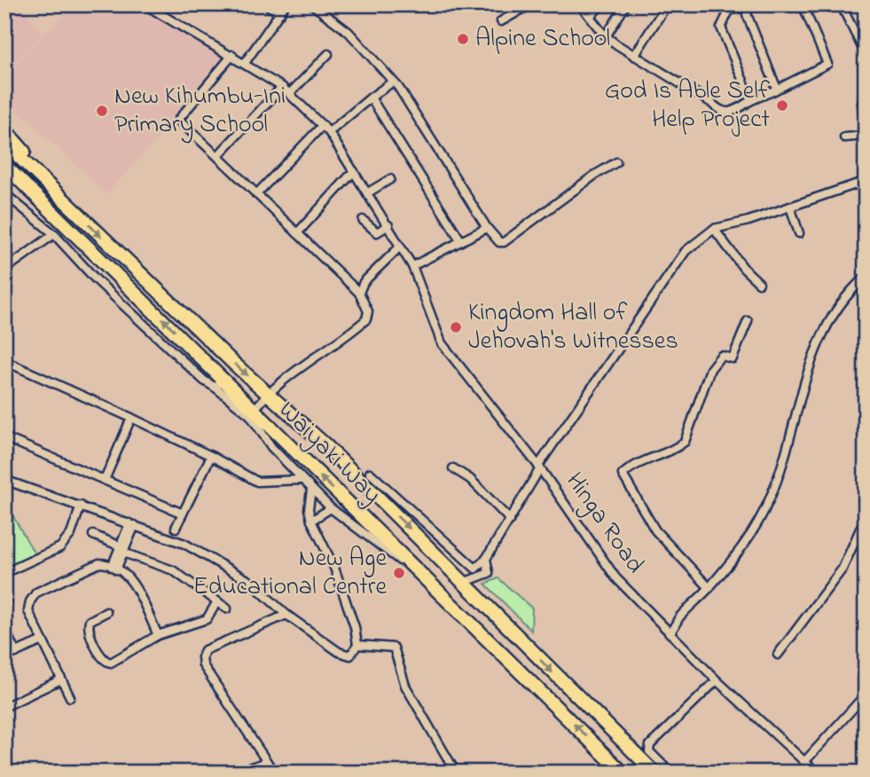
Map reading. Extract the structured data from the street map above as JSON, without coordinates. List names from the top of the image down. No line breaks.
{"streets":{"highway":["Waiyaki Way"],"street":["Hinga Road"]},"places":["Alpine School","God Is Able Self Help Project","New Kihumbu-Ini Primary School","Kingdom Hall of Jehovah's Witnesses","New Age Educational Centre"]}
